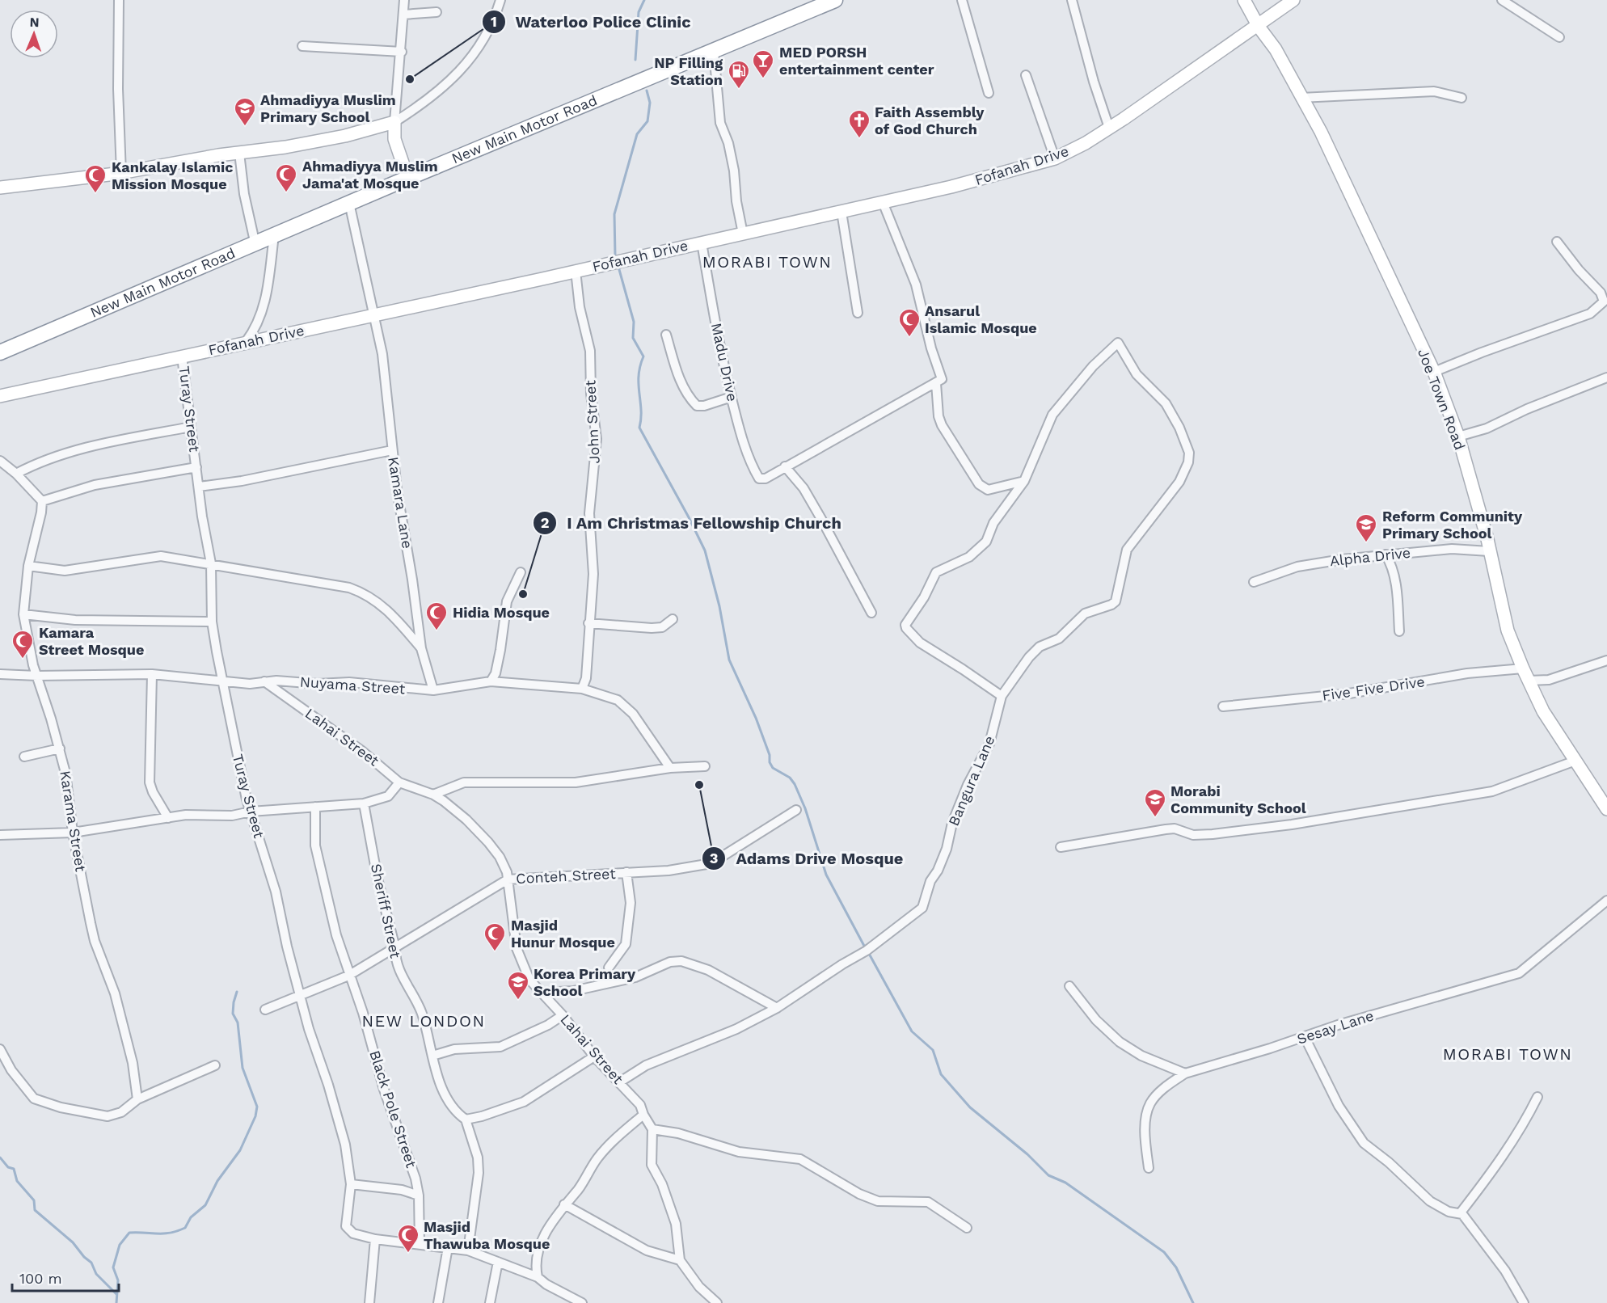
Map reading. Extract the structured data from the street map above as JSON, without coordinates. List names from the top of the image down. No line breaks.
{"streets":{"highway":["New Main Motor Road"],"street":["Fofanah Drive","Madu Drive","Joe Town Road","Turay Street","John Street","Kamara Lane","Alpha Drive","Nuyama Street","Five Five Drive","Lahai Street","Bangura Lane","Karama Street","Conteh Street","Sheriff Street","Sesay Lane","Black Pole Street"]},"crossings":[["New Main Motor Road","Kamara Lane"],["Fofanah Drive","Madu Drive"],["Fofanah Drive","Joe Town Road"],["Fofanah Drive","Turay Street"],["Fofanah Drive","John Street"],["Fofanah Drive","Kamara Lane"],["Joe Town Road","Alpha Drive"],["Joe Town Road","Five Five Drive"],["Turay Street","Nuyama Street"],["Turay Street","Conteh Street"],["John Street","Nuyama Street"],["Kamara Lane","Nuyama Street"],["Nuyama Street","Lahai Street"],["Nuyama Street","Karama Street"],["Lahai Street","Bangura Lane"],["Lahai Street","Conteh Street"],["Conteh Street","Sheriff Street"],["Conteh Street","Black Pole Street"]],"districts":["MORABI TOWN","NEW LONDON","MORABI TOWN"],"places":{"other":["Waterloo Police Clinic","I Am Christmas Fellowship Church","Adams Drive Mosque"],"bar":["MED PORSH entertainment center"],"fuel station":["NP Filling Station"],"school or university":["Ahmadiyya Muslim Primary School","Reform Community Primary School","Morabi Community School","Korea Primary School"],"church":["Faith Assembly of God Church"],"mosque":["Ahmadiyya Muslim Jama'at Mosque","Kankalay Islamic Mission Mosque","Ansarul Islamic Mosque","Hidia Mosque","Kamara Street Mosque","Masjid Hunur Mosque","Masjid Thawuba Mosque"]},"scale_bar":"100 m","north":"top"}
